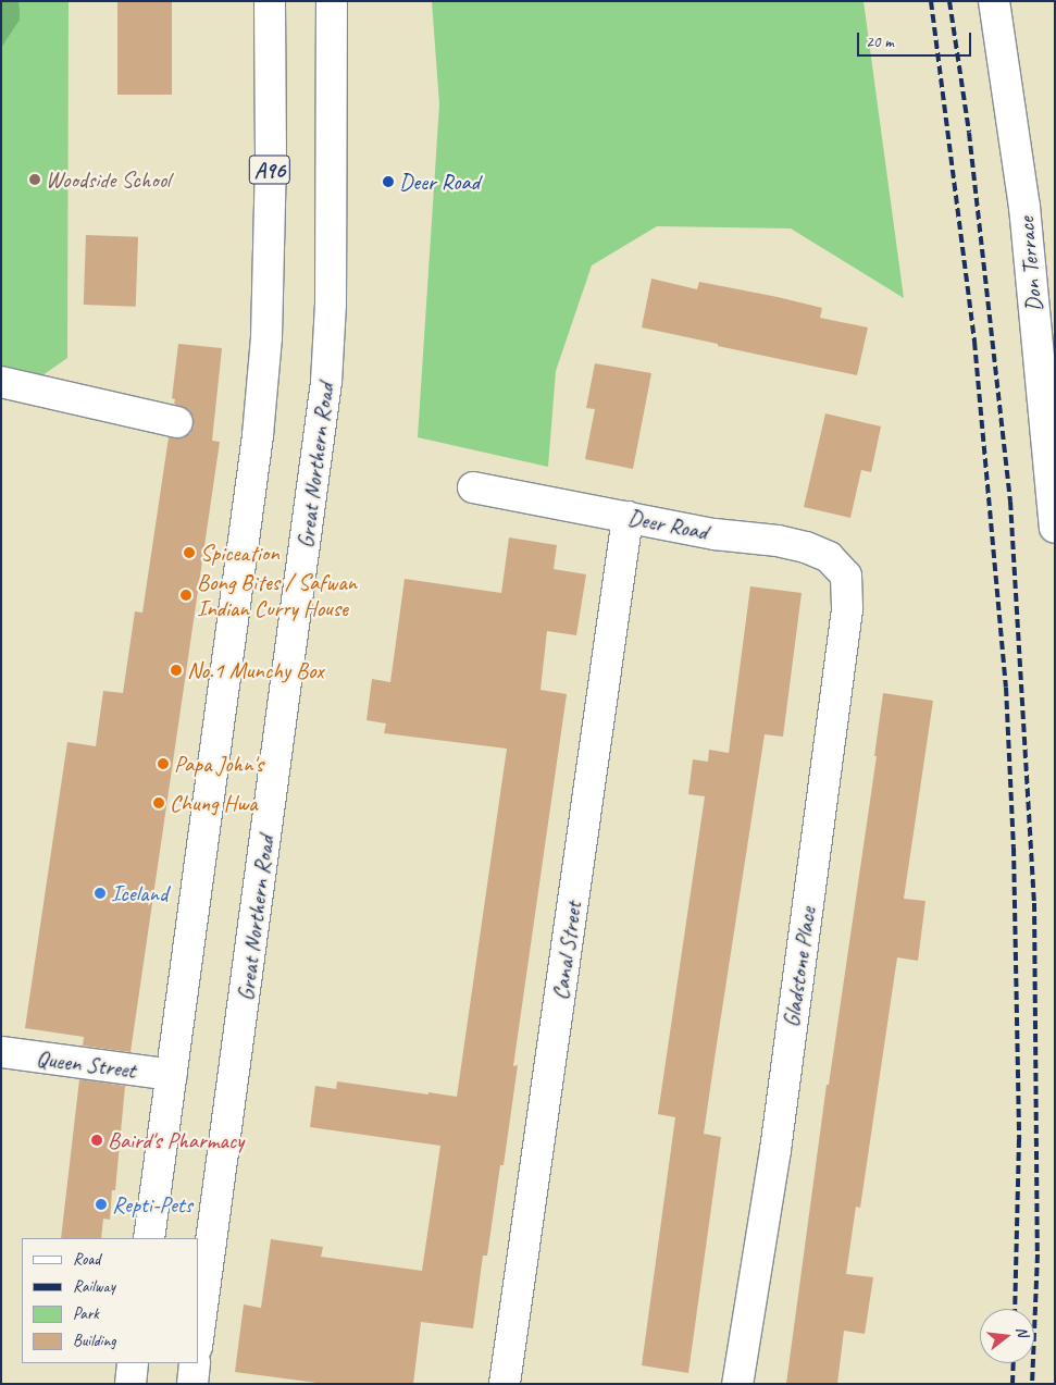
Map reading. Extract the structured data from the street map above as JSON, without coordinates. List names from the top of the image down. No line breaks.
{"streets":{"street":["A96","Don Terrace","Great Northern Road","Deer Road","Canal Street","Gladstone Place","Queen Street"]},"crossings":[["A96","Queen Street"],["Deer Road","Canal Street"],["Deer Road","Gladstone Place"]],"places":["Woodside School","Deer Road","Spiceation","Bong Bites / Safwan Indian Curry House","No.1 Munchy Box","Papa John's","Chung Hwa","Iceland","Baird's Pharmacy","Repti-Pets"],"legend":["Road","Railway","Park","Building"],"scale_bar":"20 m","north":"right"}
